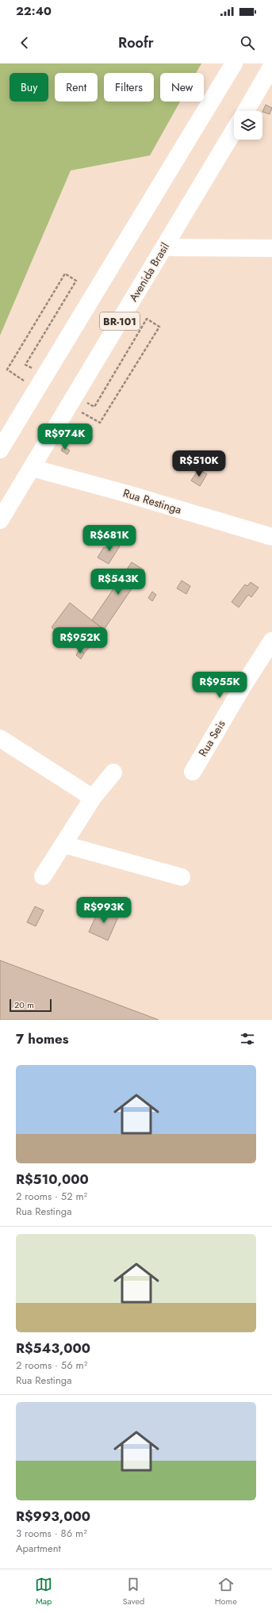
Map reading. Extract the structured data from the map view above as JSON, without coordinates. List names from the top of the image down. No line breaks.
{"streets":{"main road":["Avenida Brasil","BR-101","Rua Restinga","Rua Seis"]},"crossings":[["Avenida Brasil","Rua Restinga"]],"scale_bar":"20 m","page":{"status":"22:40","header":"Roofr","chip":["Buy","Rent","Filters","New"],"price":["R$974K","R$510K","R$681K","R$543K","R$952K","R$955K","R$993K"],"scale":"20 m","heading":"7 homes","list":[{"name":"R$510,000","note":"2 rooms · 52 m² · Rua Restinga"},{"name":"R$543,000","note":"2 rooms · 56 m² · Rua Restinga"},{"name":"R$993,000","note":"3 rooms · 86 m² · Apartment"}],"tabs":["Map","Saved","Home"]}}
